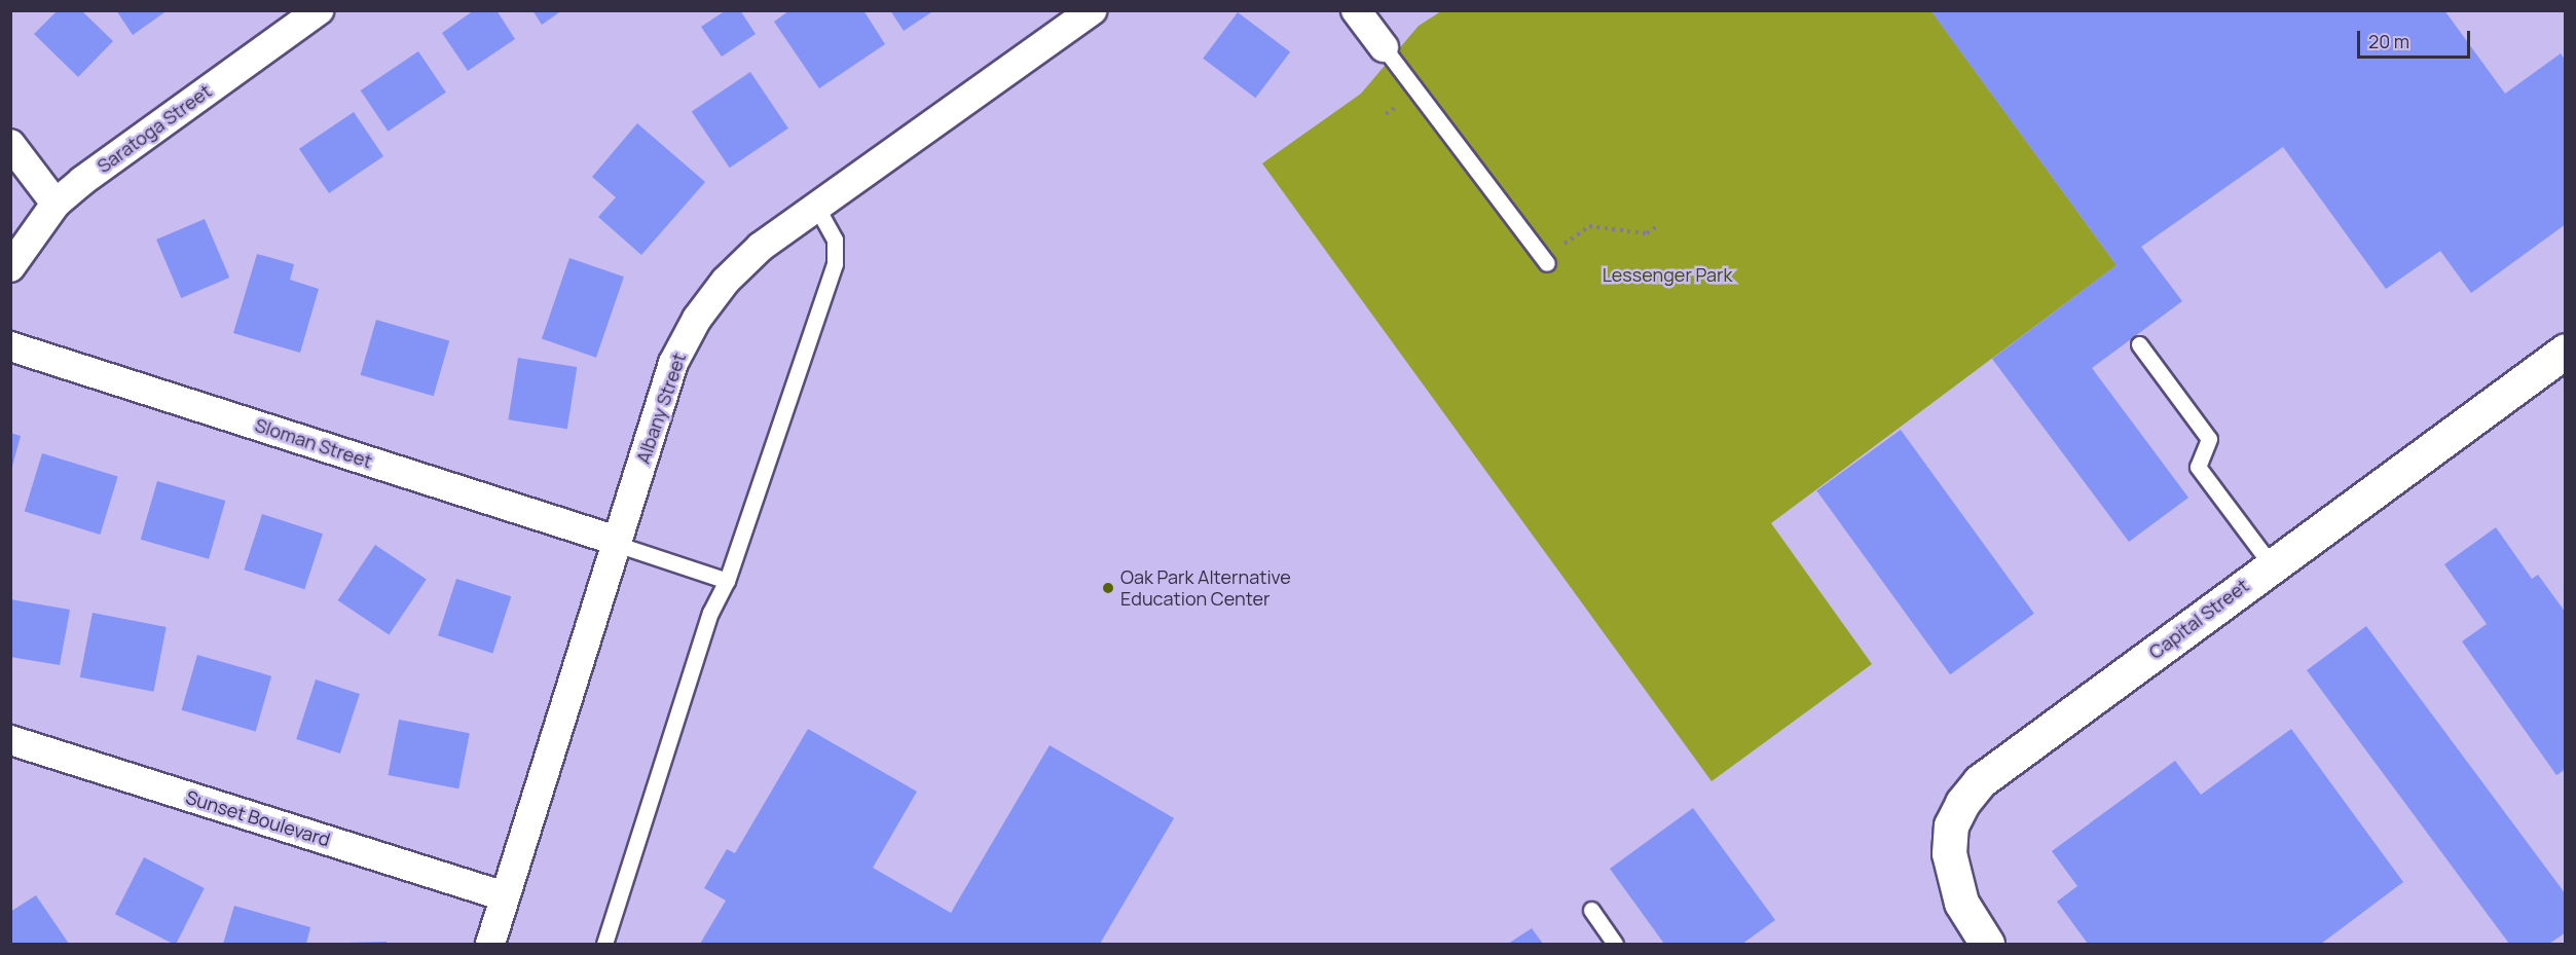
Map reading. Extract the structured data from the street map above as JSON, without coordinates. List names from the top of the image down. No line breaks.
{"streets":{"street":["Saratoga Street","Albany Street","Sloman Street","Capital Street","Sunset Boulevard"]},"crossings":[["Albany Street","Sloman Street"],["Albany Street","Sunset Boulevard"]],"parks":["Lessenger Park"],"places":["Oak Park Alternative Education Center"],"scale_bar":"20 m"}
